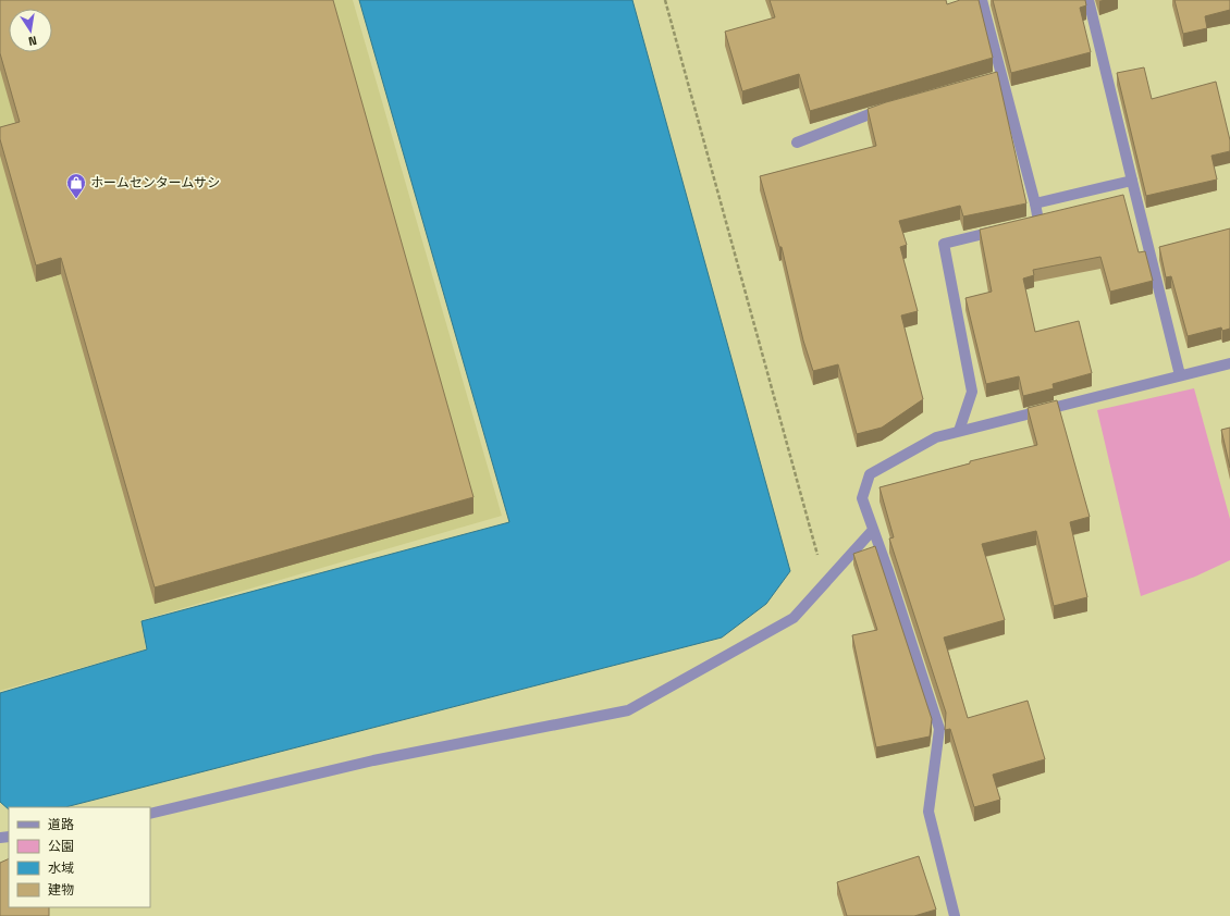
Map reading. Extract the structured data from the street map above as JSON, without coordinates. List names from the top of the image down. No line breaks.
{"places":{"shop":["ホームセンタームサシ"]},"legend":["道路","公園","水域","建物"],"north":"bottom"}
